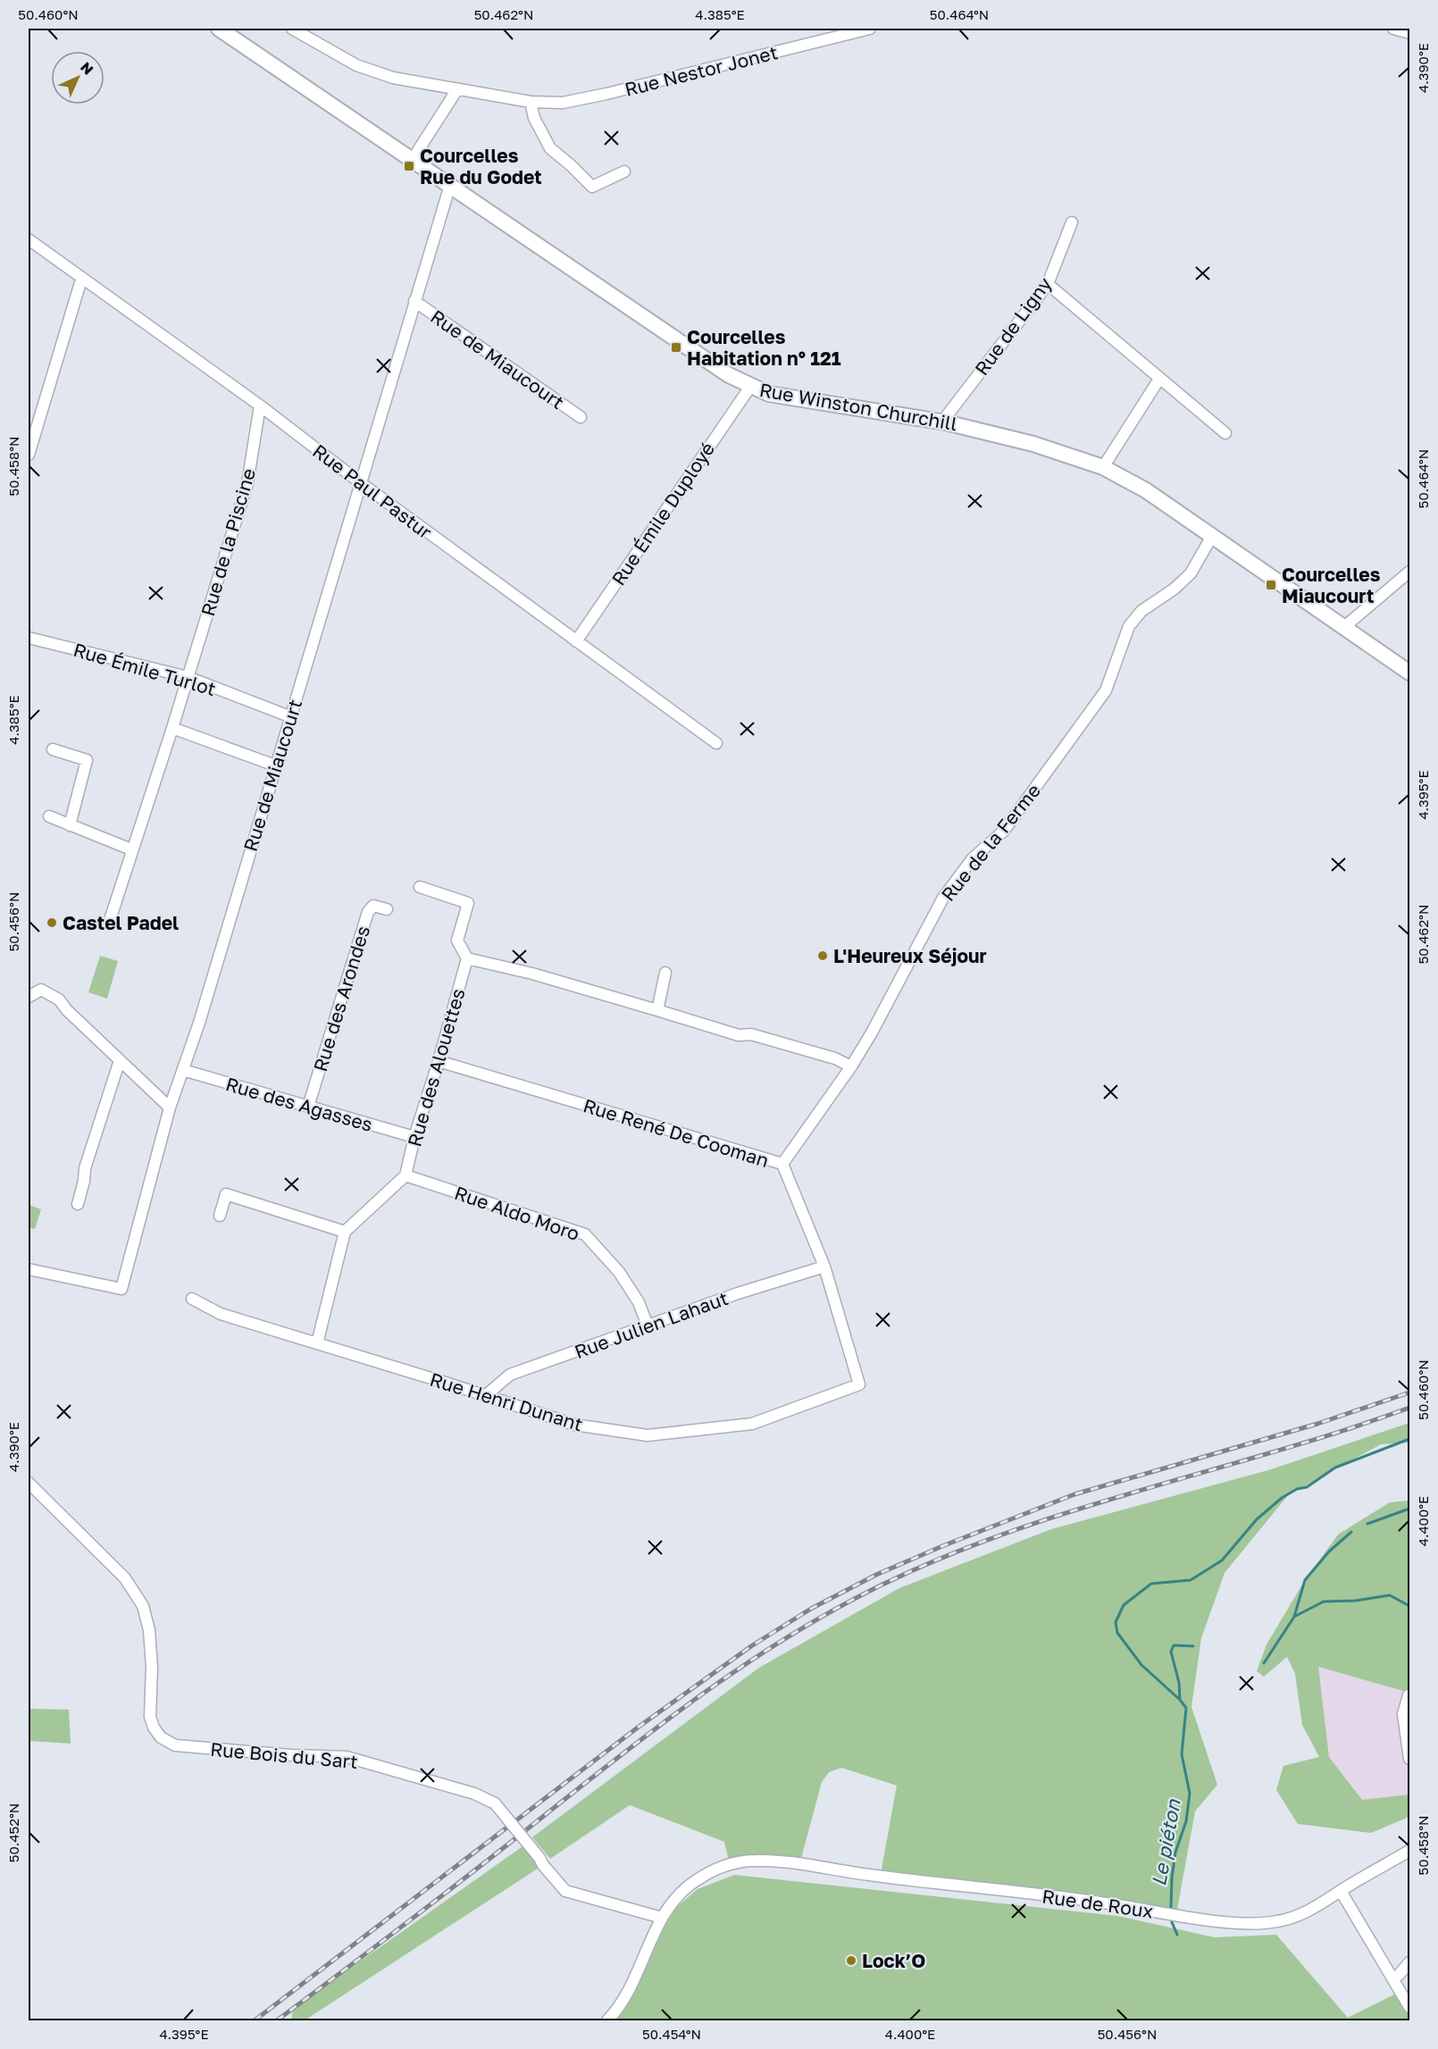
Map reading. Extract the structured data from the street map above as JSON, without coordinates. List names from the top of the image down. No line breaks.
{"streets":{"main road":["Rue Winston Churchill"],"street":["Rue Nestor Jonet","Rue de Ligny","Rue de Miaucourt","Rue Paul Pastur","Rue Émile Duployé","Rue de la Piscine","Rue Émile Turlot","Rue de la Ferme","Rue des Arondes","Rue des Alouettes","Rue des Agasses","Rue René De Cooman","Rue Aldo Moro","Rue Julien Lahaut","Rue Henri Dunant","Rue Bois du Sart","Rue de Roux"]},"crossings":[["Rue de Ligny","Rue Winston Churchill"],["Rue de Miaucourt","Rue Winston Churchill"],["Rue de Miaucourt","Rue Paul Pastur"],["Rue de Miaucourt","Rue Émile Turlot"],["Rue de Miaucourt","Rue des Agasses"],["Rue Winston Churchill","Rue Émile Duployé"],["Rue Winston Churchill","Rue de la Ferme"],["Rue Paul Pastur","Rue Émile Duployé"],["Rue Paul Pastur","Rue de la Piscine"],["Rue de la Piscine","Rue Émile Turlot"],["Rue de la Ferme","Rue René De Cooman"],["Rue des Arondes","Rue des Agasses"],["Rue des Alouettes","Rue des Agasses"],["Rue des Alouettes","Rue René De Cooman"],["Rue des Alouettes","Rue Aldo Moro"],["Rue René De Cooman","Rue Julien Lahaut"],["Rue René De Cooman","Rue Henri Dunant"],["Rue Aldo Moro","Rue Julien Lahaut"],["Rue Julien Lahaut","Rue Henri Dunant"],["Rue Bois du Sart","Rue de Roux"]],"water":["Le piéton"],"places":{"transit":["Courcelles Rue du Godet","Courcelles Habitation n° 121","Courcelles Miaucourt"],"other":["Castel Padel","L'Heureux Séjour","Lock’O"]},"north":"top right","coordinates":["50.460°N","50.462°N","4.385°E","50.464°N","4.390°E","50.458°N","4.395°E","50.456°N","4.400°E","50.452°N","50.454°N"]}
